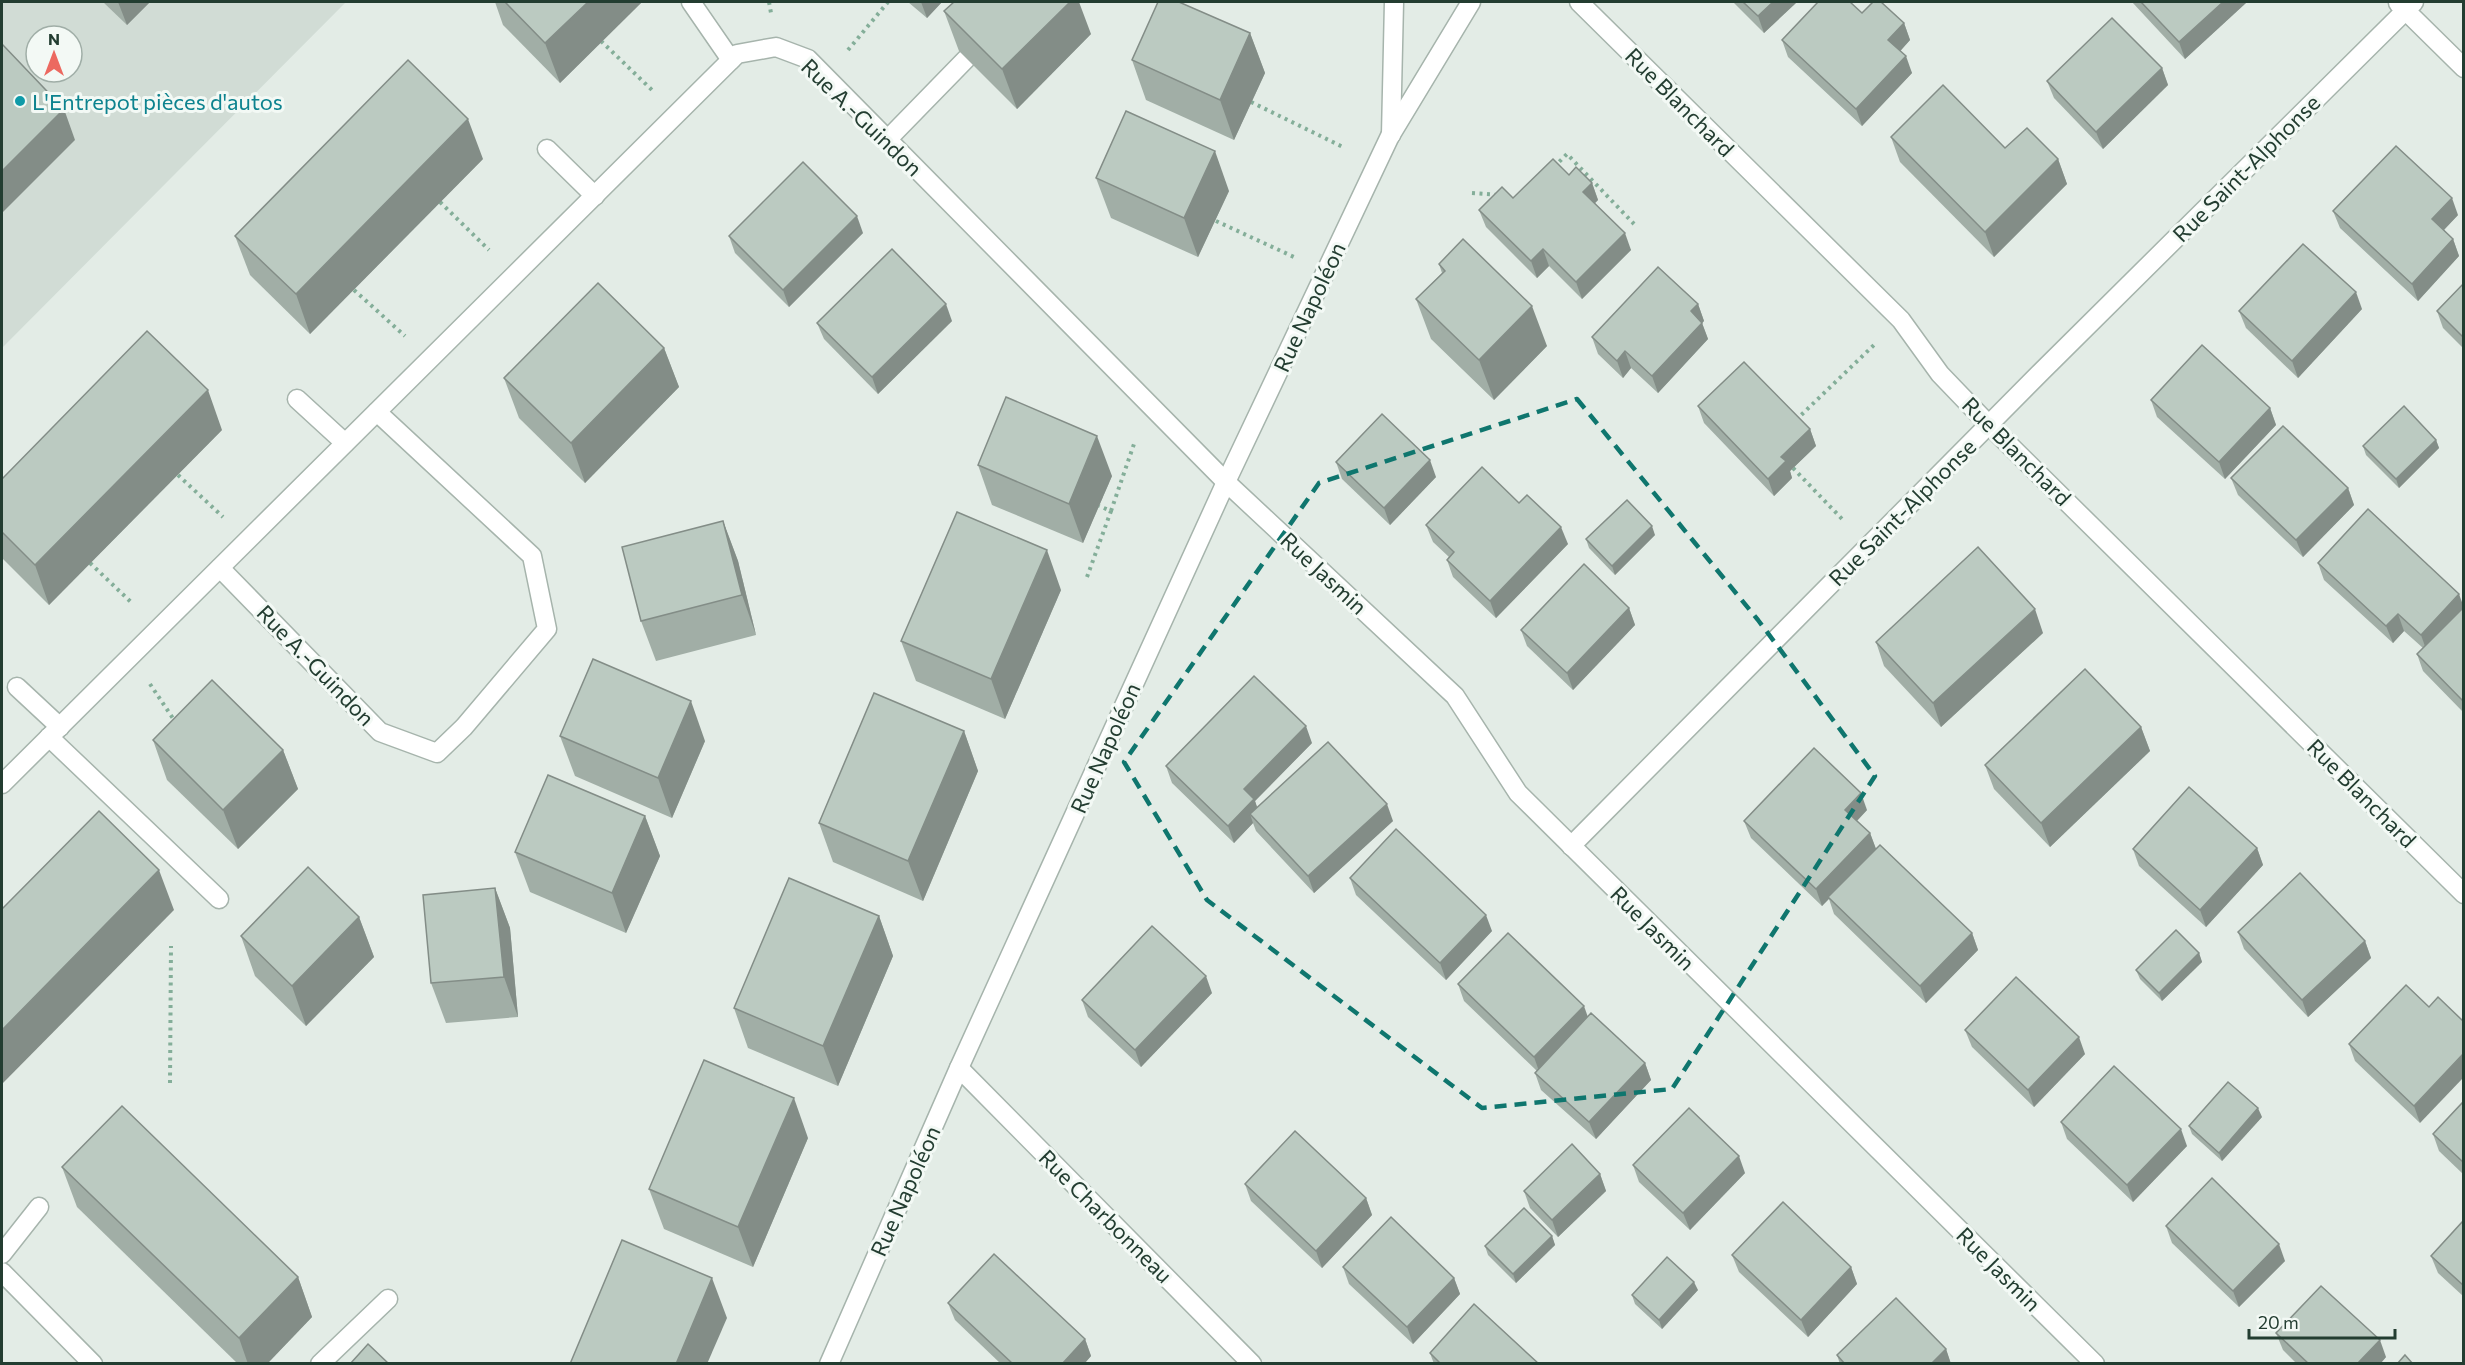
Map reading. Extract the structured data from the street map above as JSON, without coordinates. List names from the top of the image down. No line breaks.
{"streets":{"street":["Rue Blanchard","Rue A.-Guindon","Rue Saint-Alphonse","Rue Napoléon","Rue Jasmin","Rue Charbonneau"]},"crossings":[["Rue Blanchard","Rue Saint-Alphonse"],["Rue A.-Guindon","Rue Napoléon"],["Rue A.-Guindon","Rue Jasmin"],["Rue Saint-Alphonse","Rue Jasmin"],["Rue Napoléon","Rue Jasmin"],["Rue Napoléon","Rue Charbonneau"]],"places":["L'Entrepot pièces d'autos"],"scale_bar":"20 m","north":"top"}
